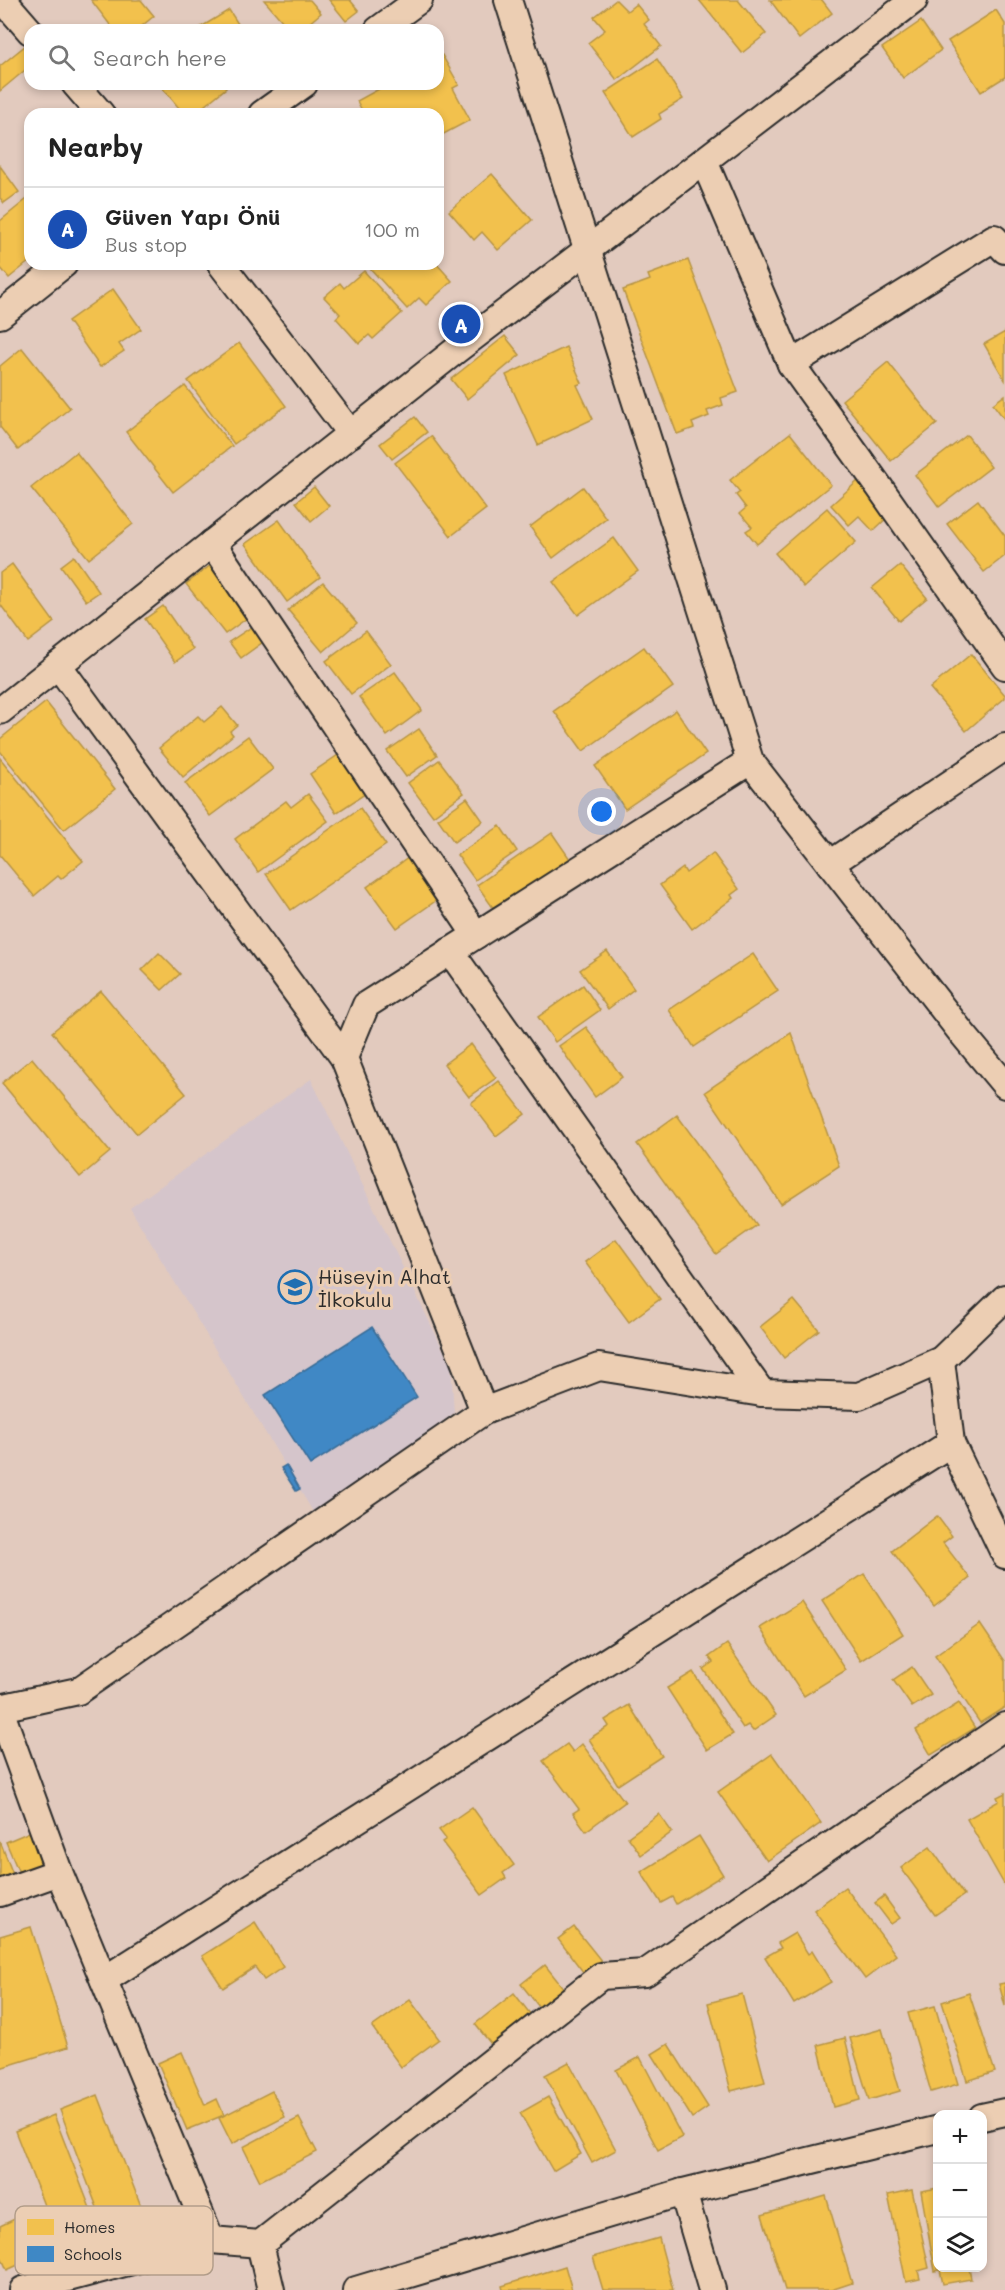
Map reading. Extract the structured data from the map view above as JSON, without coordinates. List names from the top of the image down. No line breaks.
{"places":{"school or university":["Hüseyin Alhat İlkokulu"]},"legend":["Homes","Schools"],"page":{"search":"Search here","heading":"Nearby","list":[{"mark":"A","name":"Güven Yapı Önü","note":"Bus stop","value":"100 m"}],"pins":"A","map_buttons":["+","−"]}}
